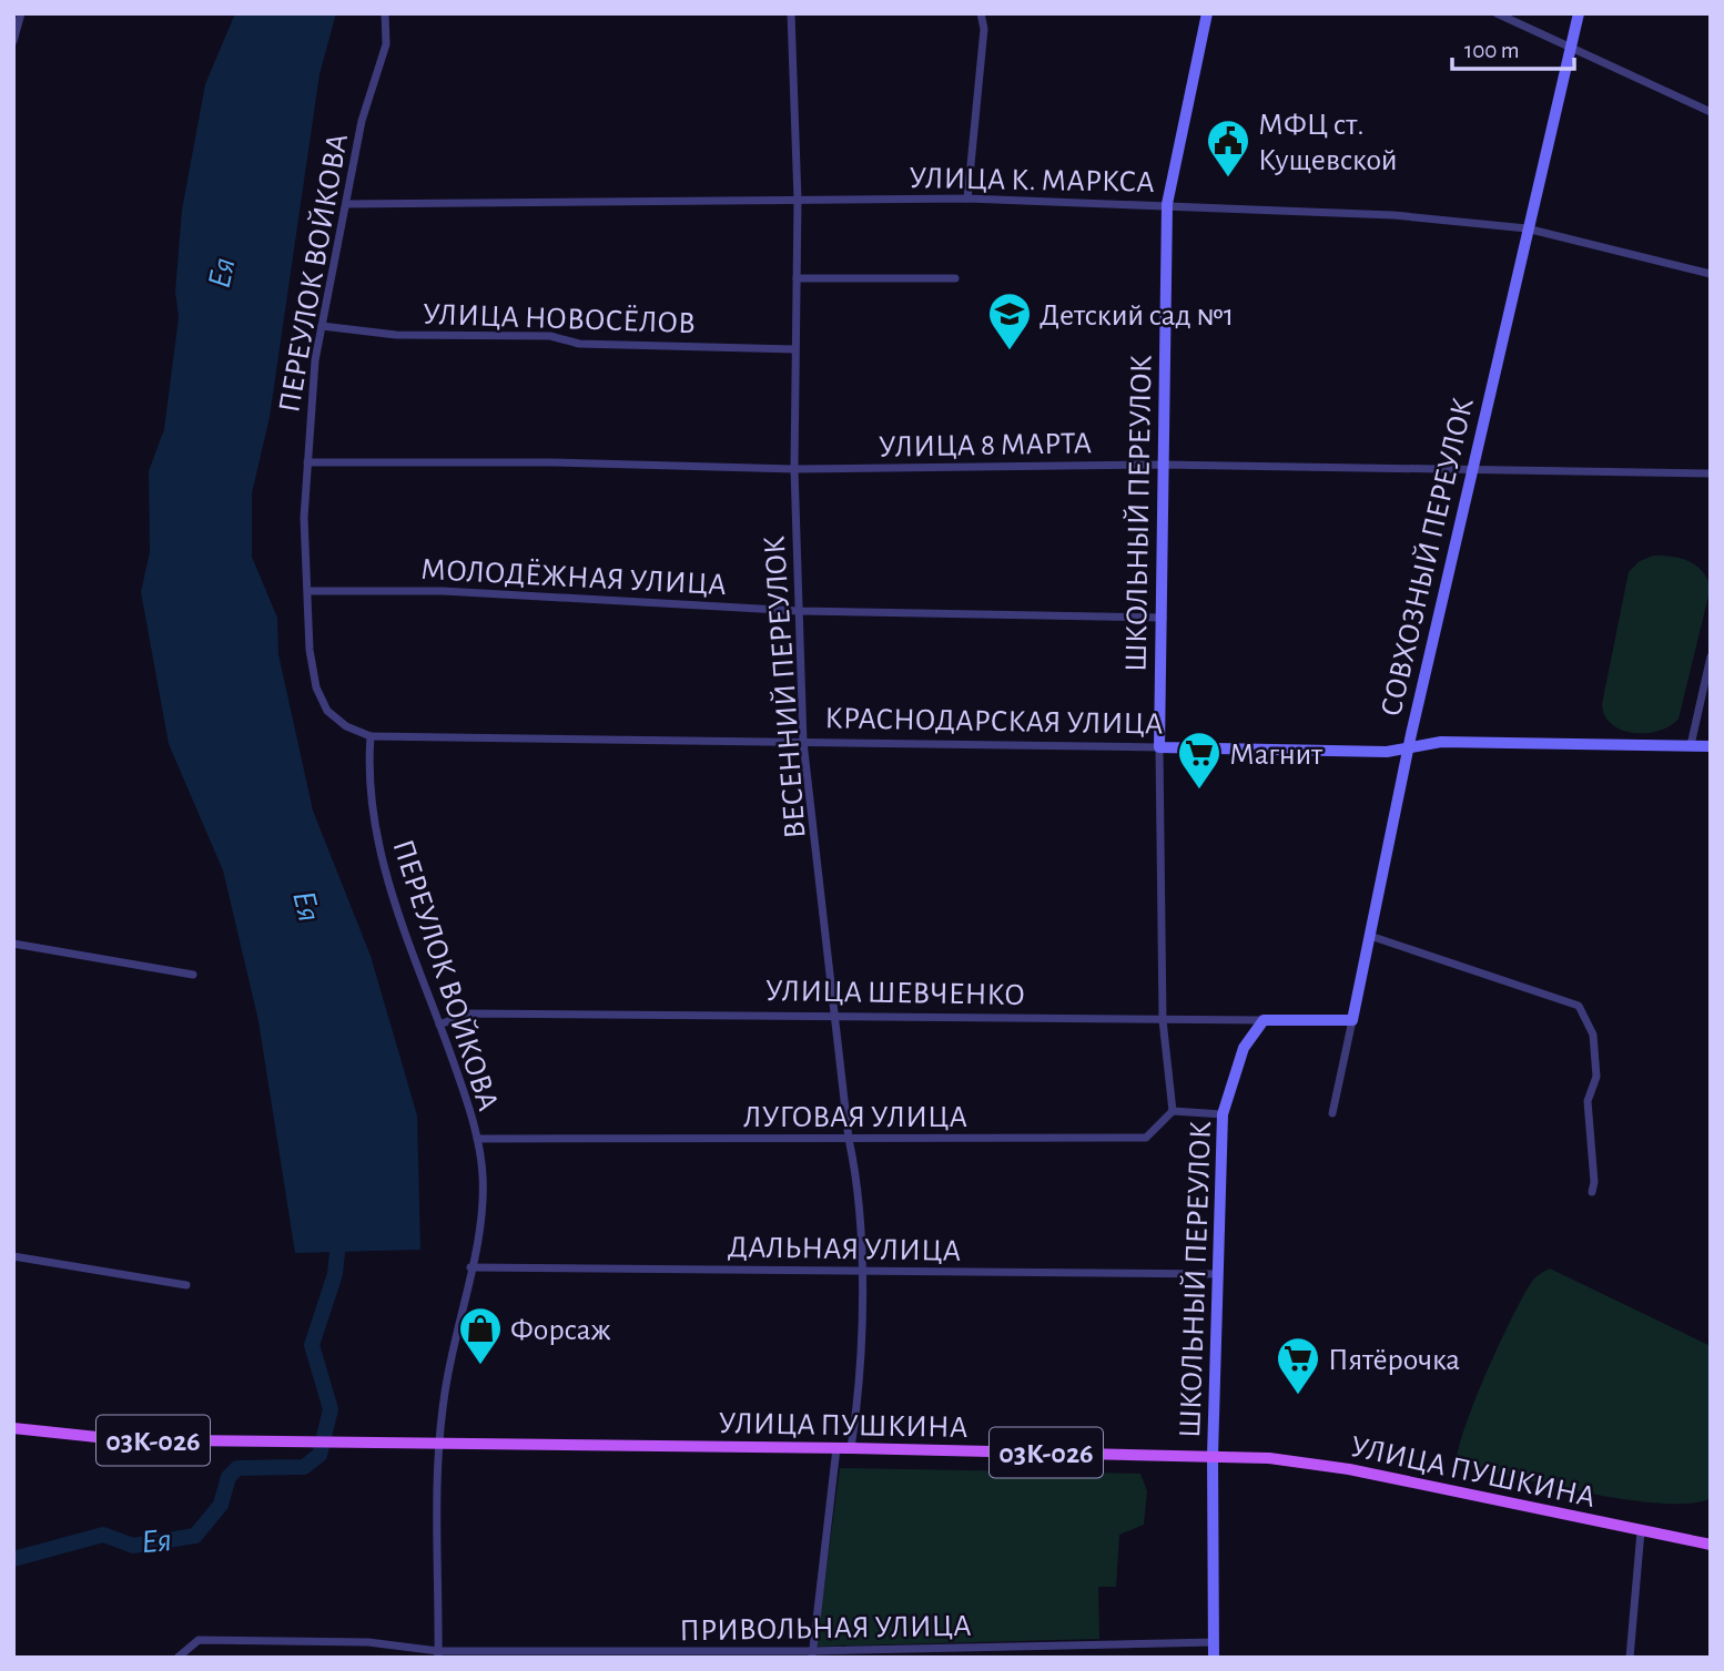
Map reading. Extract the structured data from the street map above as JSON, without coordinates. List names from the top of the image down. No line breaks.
{"streets":{"main road":["УЛИЦА ПУШКИНА","03К-026"],"street":["УЛИЦА К. МАРКСА","ПЕРЕУЛОК ВОЙКОВА","УЛИЦА НОВОСЁЛОВ","УЛИЦА 8 МАРТА","ШКОЛЬНЫЙ ПЕРЕУЛОК","СОВХОЗНЫЙ ПЕРЕУЛОК","МОЛОДЁЖНАЯ УЛИЦА","ВЕСЕННИЙ ПЕРЕУЛОК","КРАСНОДАРСКАЯ УЛИЦА","УЛИЦА ШЕВЧЕНКО","ЛУГОВАЯ УЛИЦА","ДАЛЬНАЯ УЛИЦА","ПРИВОЛЬНАЯ УЛИЦА"]},"crossings":[["УЛИЦА К. МАРКСА","ПЕРЕУЛОК ВОЙКОВА"],["УЛИЦА К. МАРКСА","ШКОЛЬНЫЙ ПЕРЕУЛОК"],["УЛИЦА К. МАРКСА","СОВХОЗНЫЙ ПЕРЕУЛОК"],["УЛИЦА К. МАРКСА","ВЕСЕННИЙ ПЕРЕУЛОК"],["ПЕРЕУЛОК ВОЙКОВА","УЛИЦА НОВОСЁЛОВ"],["ПЕРЕУЛОК ВОЙКОВА","УЛИЦА 8 МАРТА"],["ПЕРЕУЛОК ВОЙКОВА","МОЛОДЁЖНАЯ УЛИЦА"],["ПЕРЕУЛОК ВОЙКОВА","КРАСНОДАРСКАЯ УЛИЦА"],["ПЕРЕУЛОК ВОЙКОВА","УЛИЦА ШЕВЧЕНКО"],["ПЕРЕУЛОК ВОЙКОВА","ЛУГОВАЯ УЛИЦА"],["ПЕРЕУЛОК ВОЙКОВА","ДАЛЬНАЯ УЛИЦА"],["ПЕРЕУЛОК ВОЙКОВА","УЛИЦА ПУШКИНА"],["ПЕРЕУЛОК ВОЙКОВА","ПРИВОЛЬНАЯ УЛИЦА"],["УЛИЦА НОВОСЁЛОВ","ВЕСЕННИЙ ПЕРЕУЛОК"],["УЛИЦА 8 МАРТА","ШКОЛЬНЫЙ ПЕРЕУЛОК"],["УЛИЦА 8 МАРТА","СОВХОЗНЫЙ ПЕРЕУЛОК"],["УЛИЦА 8 МАРТА","ВЕСЕННИЙ ПЕРЕУЛОК"],["ШКОЛЬНЫЙ ПЕРЕУЛОК","МОЛОДЁЖНАЯ УЛИЦА"],["ШКОЛЬНЫЙ ПЕРЕУЛОК","КРАСНОДАРСКАЯ УЛИЦА"],["ШКОЛЬНЫЙ ПЕРЕУЛОК","УЛИЦА ШЕВЧЕНКО"],["ШКОЛЬНЫЙ ПЕРЕУЛОК","ЛУГОВАЯ УЛИЦА"],["ШКОЛЬНЫЙ ПЕРЕУЛОК","ДАЛЬНАЯ УЛИЦА"],["ШКОЛЬНЫЙ ПЕРЕУЛОК","УЛИЦА ПУШКИНА"],["ШКОЛЬНЫЙ ПЕРЕУЛОК","ПРИВОЛЬНАЯ УЛИЦА"],["СОВХОЗНЫЙ ПЕРЕУЛОК","КРАСНОДАРСКАЯ УЛИЦА"],["СОВХОЗНЫЙ ПЕРЕУЛОК","УЛИЦА ШЕВЧЕНКО"],["МОЛОДЁЖНАЯ УЛИЦА","ВЕСЕННИЙ ПЕРЕУЛОК"],["ВЕСЕННИЙ ПЕРЕУЛОК","КРАСНОДАРСКАЯ УЛИЦА"],["ВЕСЕННИЙ ПЕРЕУЛОК","УЛИЦА ШЕВЧЕНКО"],["ВЕСЕННИЙ ПЕРЕУЛОК","ЛУГОВАЯ УЛИЦА"],["ВЕСЕННИЙ ПЕРЕУЛОК","ДАЛЬНАЯ УЛИЦА"],["ВЕСЕННИЙ ПЕРЕУЛОК","УЛИЦА ПУШКИНА"]],"water":["Ея"],"places":{"public building":["МФЦ ст. Кущевской"],"school or university":["Детский сад №1"],"supermarket":["Магнит","Пятёрочка"],"shop":["Форсаж"]},"scale_bar":"100 m"}
